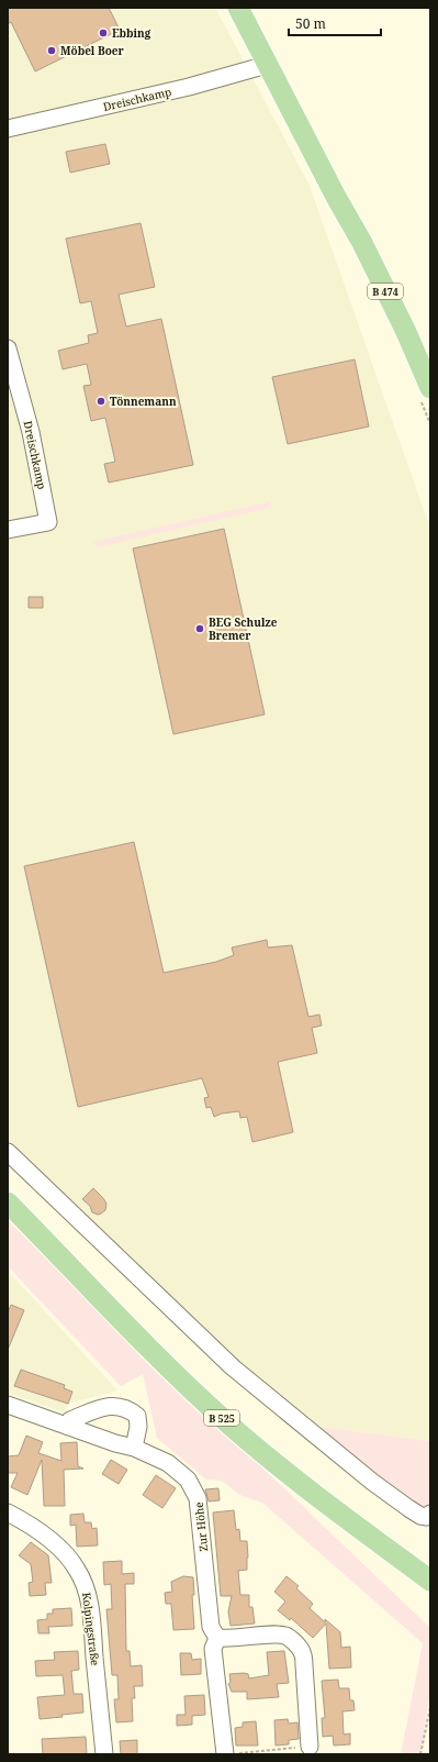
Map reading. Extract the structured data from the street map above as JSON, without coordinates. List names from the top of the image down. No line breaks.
{"streets":{"main road":["B 474","B 525"],"street":["Dreischkamp","Zur Höhe","Kolpingstraße"]},"crossings":[["Dreischkamp","B 474"]],"places":["Ebbing","Möbel Boer","Tönnemann","BEG Schulze Bremer"],"scale_bar":"50 m"}
